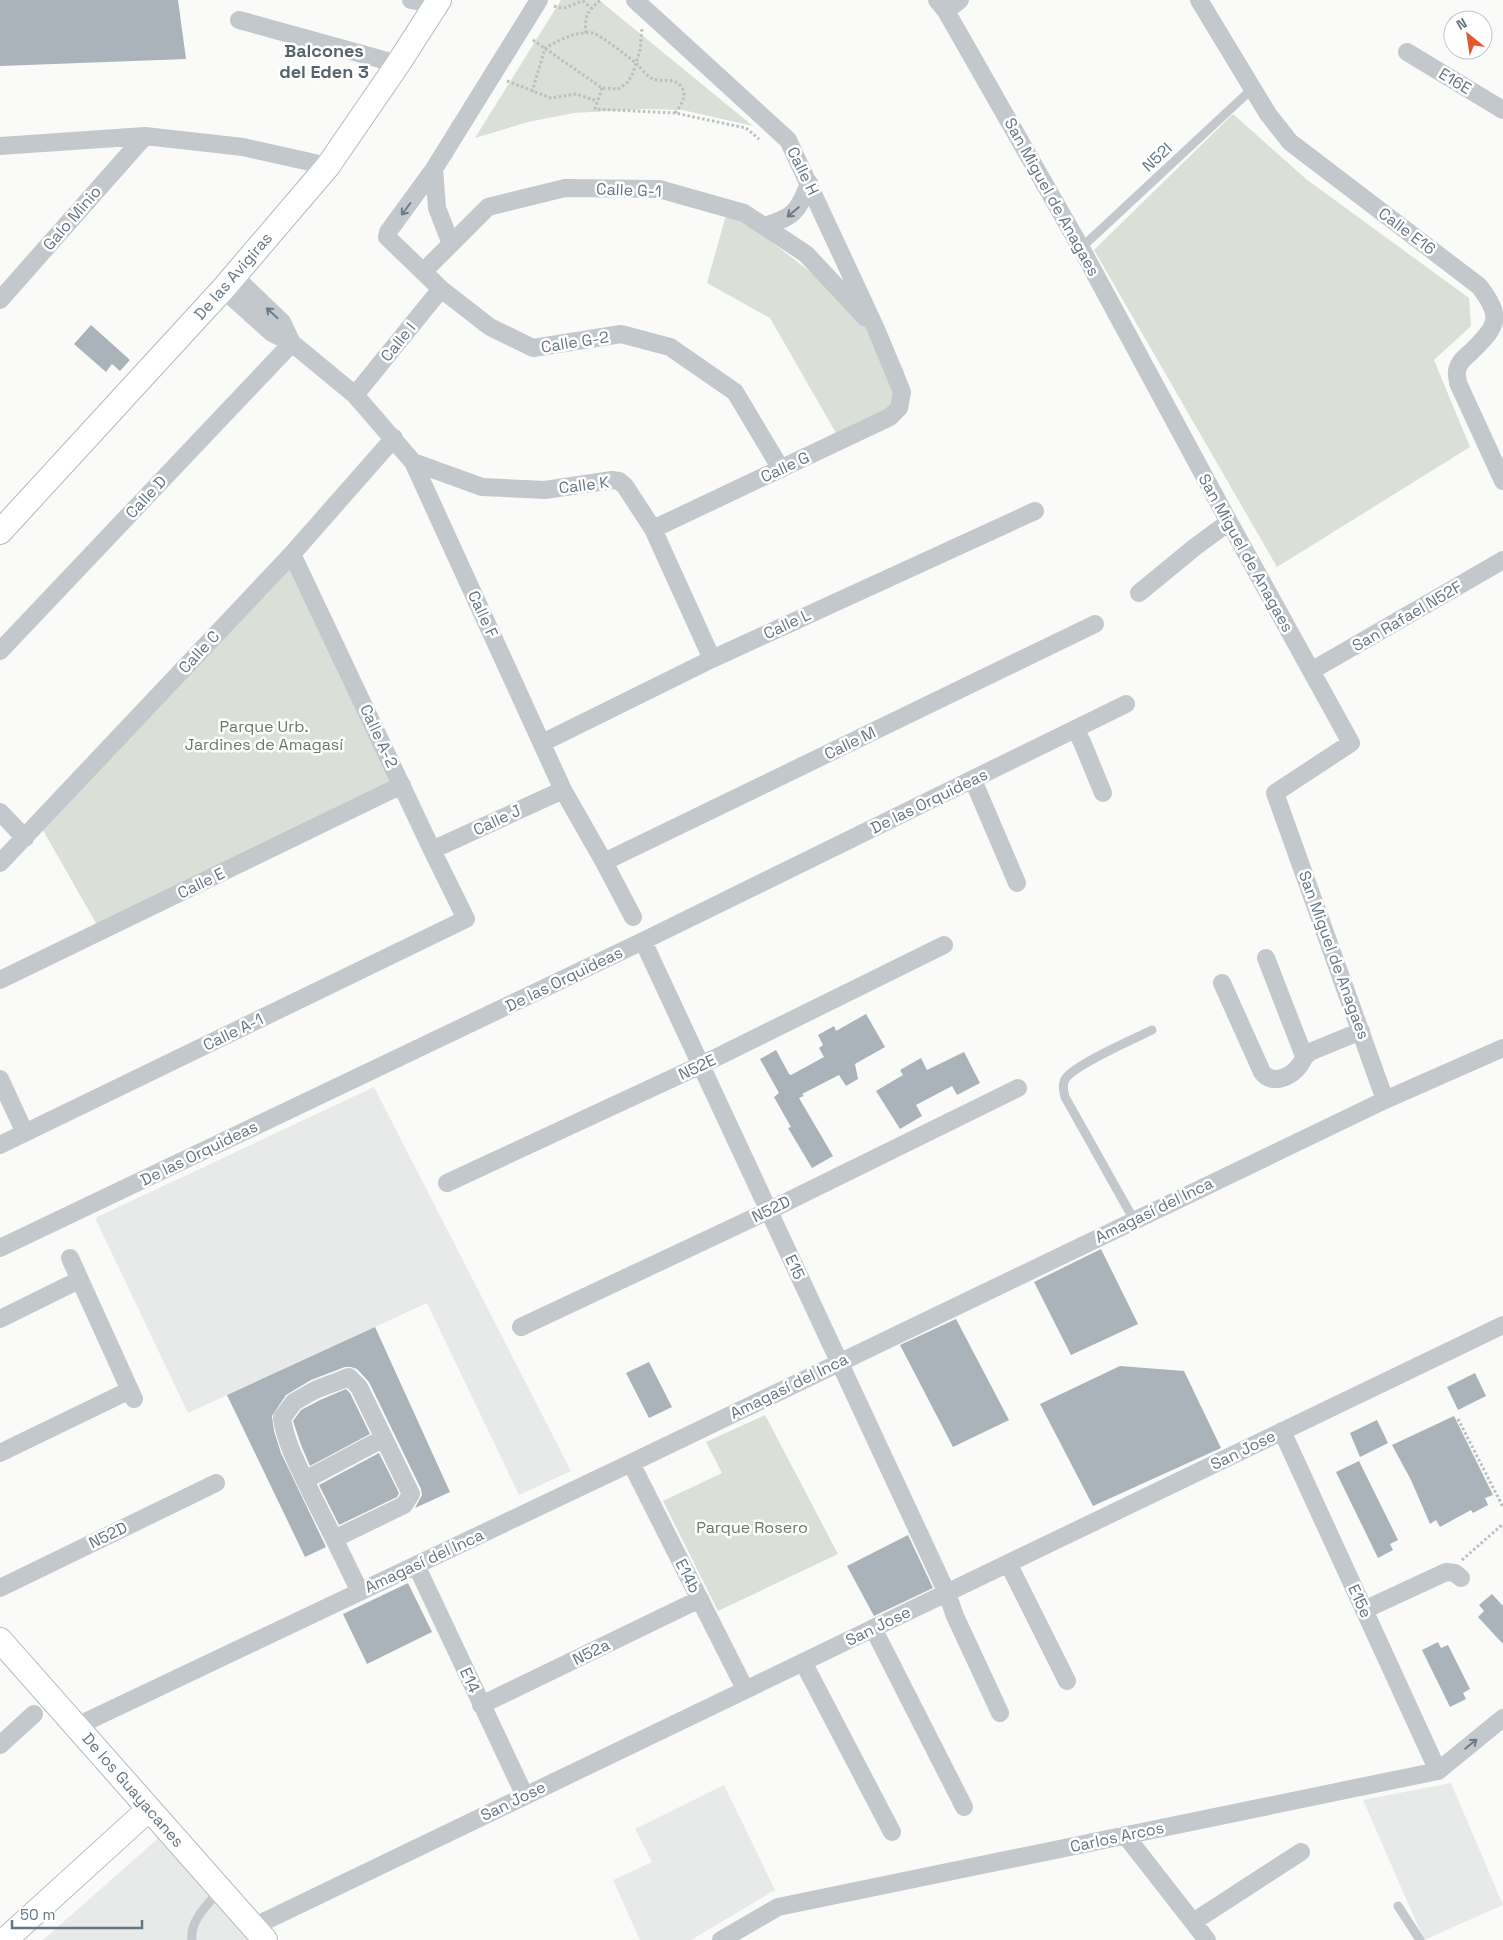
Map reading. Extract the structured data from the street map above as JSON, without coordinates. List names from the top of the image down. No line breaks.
{"streets":{"street":["E16E","Calle H","Calle G-1","San Miguel de Anagaes","Galo Minio","Calle E16","De las Avigiras","Calle I","Calle G-2","Calle G","Calle K","Calle D","Calle F","San Rafael N52F","Calle L","Calle C","Calle A-2","Calle M","De las Orquideas","Calle J","Calle E","Calle A-1","N52E","N52D","Amagasí del Inca","E15","San Jose","E14b","E15e","N52a","E14","De los Guayacanes","Carlos Arcos"],"lane":["N52I"]},"crossings":[["N52I","San Miguel de Anagaes"],["N52I","Calle E16"],["Calle H","Calle G-1"],["Calle H","Calle G"],["Calle G-1","Calle G-2"],["San Miguel de Anagaes","San Rafael N52F"],["San Miguel de Anagaes","Amagasí del Inca"],["De las Avigiras","Calle F"],["Calle I","Calle G-2"],["Calle I","Calle F"],["Calle G-2","Calle G"],["Calle G","Calle K"],["Calle K","Calle F"],["Calle K","Calle L"],["Calle D","Calle F"],["Calle F","Calle L"],["Calle F","Calle C"],["Calle F","Calle M"],["Calle F","Calle J"],["Calle C","Calle A-2"],["Calle A-2","Calle J"],["Calle A-2","Calle E"],["Calle A-2","Calle A-1"],["De las Orquideas","E15"],["N52E","E15"],["N52D","E15"],["Amagasí del Inca","E15"],["Amagasí del Inca","E14b"],["Amagasí del Inca","E14"],["Amagasí del Inca","De los Guayacanes"],["E15","San Jose"],["San Jose","E14b"],["San Jose","E15e"],["San Jose","E14"],["San Jose","De los Guayacanes"],["E14b","N52a"],["E15e","Carlos Arcos"],["N52a","E14"]],"districts":["Balcones del Eden 3"],"parks":["Parque Urb. Jardines de Amagasí","Parque Rosero"],"scale_bar":"50 m","north":"top left"}
